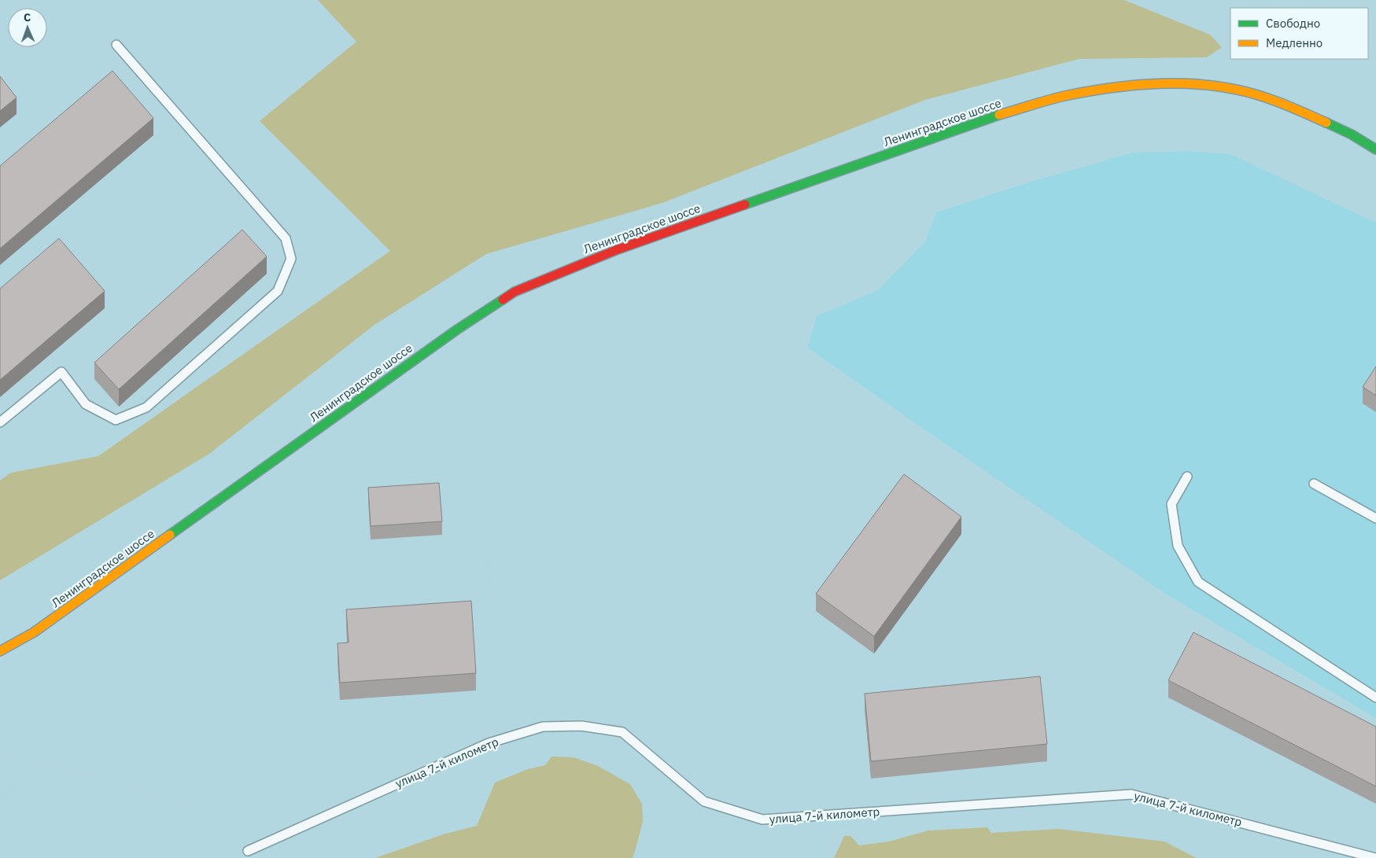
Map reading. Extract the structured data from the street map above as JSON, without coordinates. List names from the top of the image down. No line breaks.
{"streets":{"main road":["Ленинградское шоссе"],"lane":["улица 7-й километр"]},"legend":["Свободно","Медленно"],"north":"top"}
